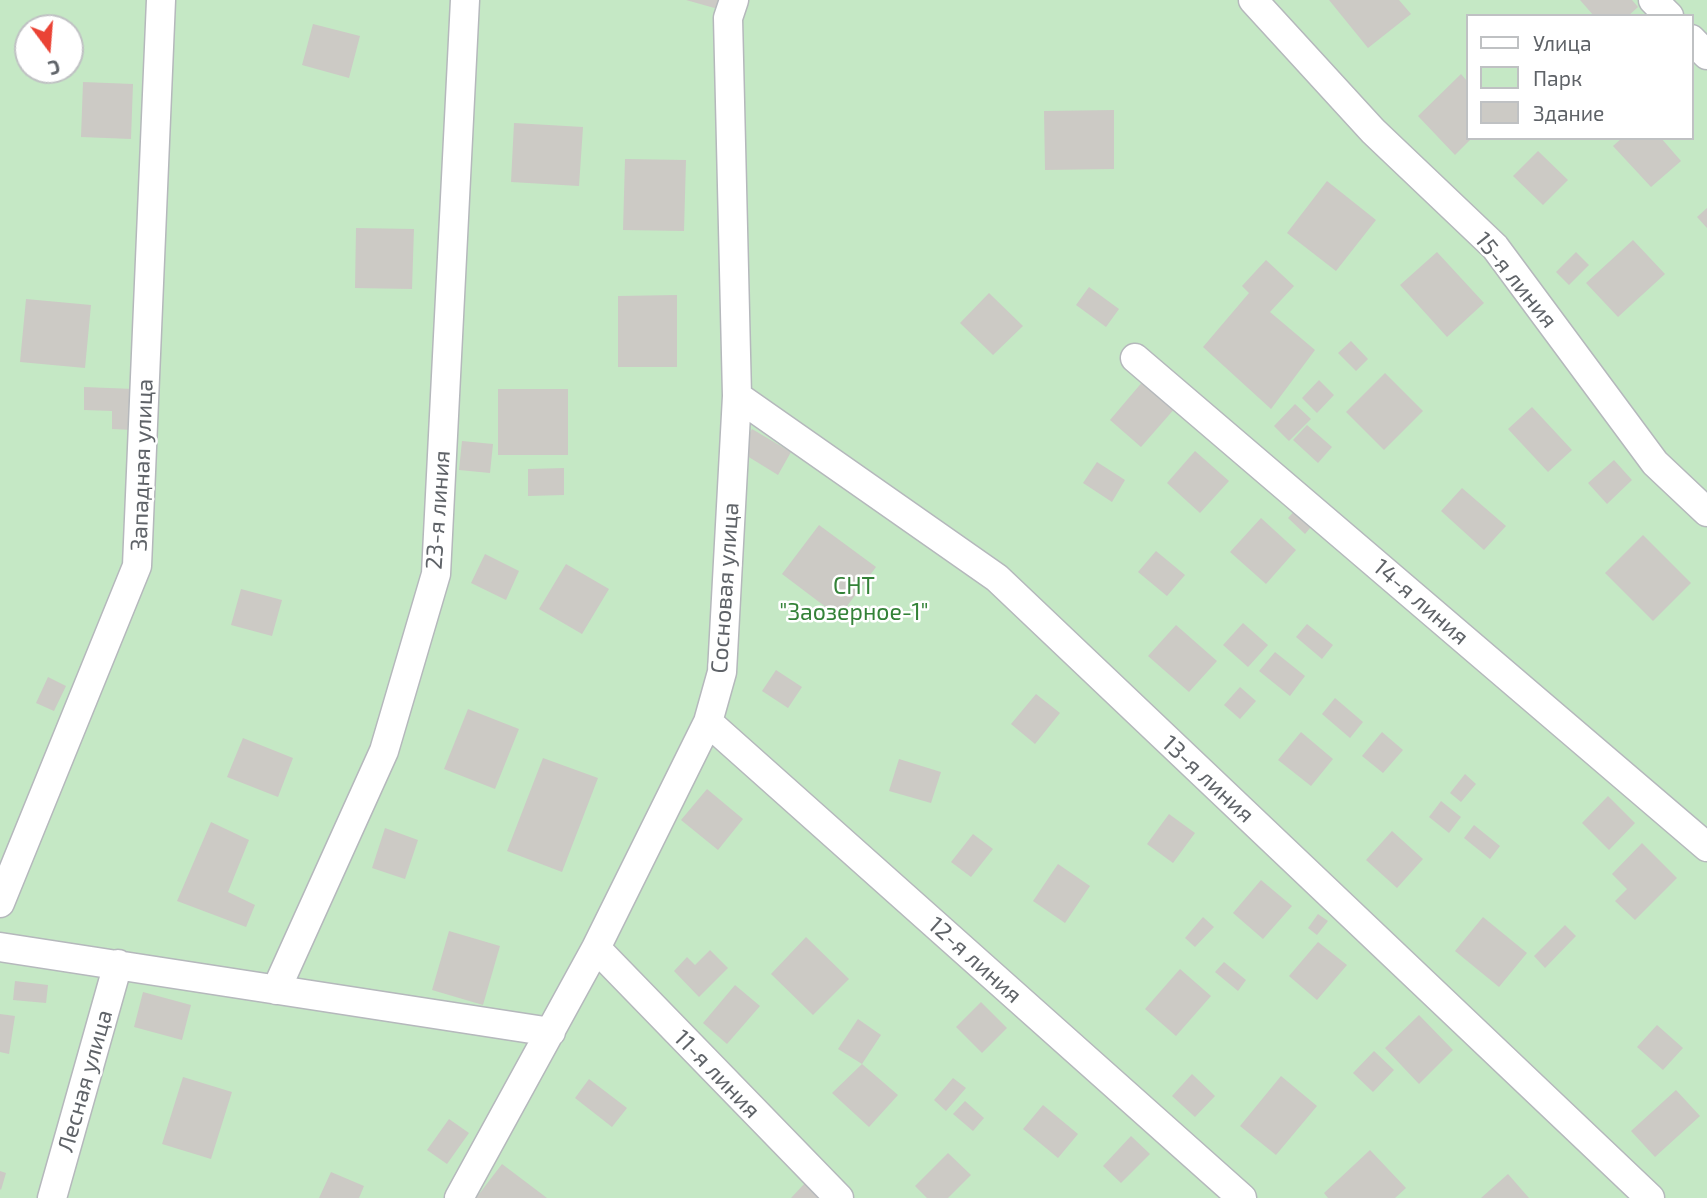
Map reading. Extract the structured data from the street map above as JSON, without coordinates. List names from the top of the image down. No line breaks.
{"streets":{"street":["15-я линия","Западная улица","23-я линия","Сосновая улица","14-я линия","13-я линия","12-я линия","11-я линия","Лесная улица"]},"crossings":[["Сосновая улица","13-я линия"],["Сосновая улица","12-я линия"],["Сосновая улица","11-я линия"]],"parks":["СНТ \"Заозерное-1\""],"legend":["Улица","Парк","Здание"],"north":"bottom"}
